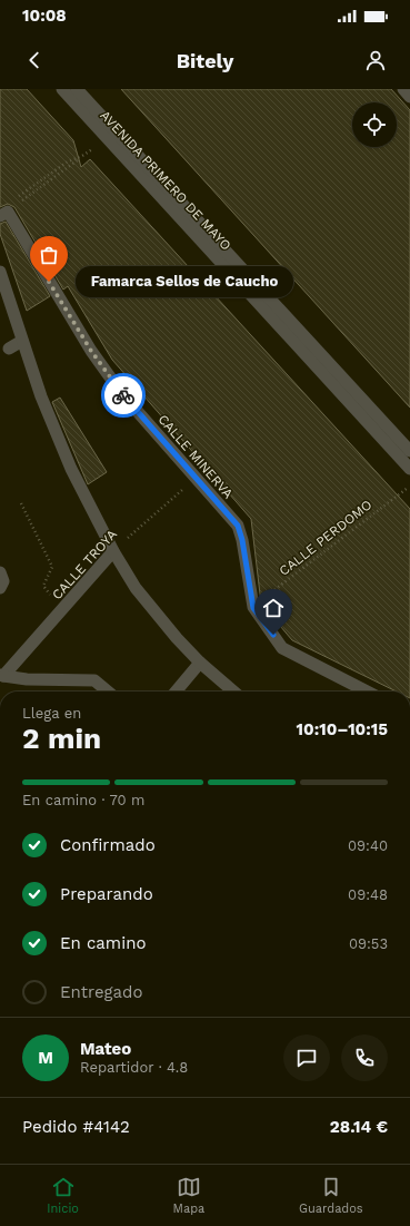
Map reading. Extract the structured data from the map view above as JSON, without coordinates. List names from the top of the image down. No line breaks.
{"streets":{"street":["AVENIDA PRIMERO DE MAYO","CALLE MINERVA","CALLE TROYA"],"path":["CALLE PERDOMO"]},"crossings":[["CALLE MINERVA","CALLE PERDOMO"],["CALLE MINERVA","CALLE TROYA"]],"places":["Famarca Sellos de Caucho"],"page":{"status":"10:08","header":"Bitely","bubble":"Famarca Sellos de Caucho","heading":["2 min","Llega en","10:10–10:15"],"panel":["Mateo","Repartidor · 4.8","Pedido #4142","28.14 €"],"bar":"En camino · 70 m","list":[["Confirmado","09:40"],["Preparando","09:48"],["En camino","09:53"],"Entregado"],"round":"M","tabs":["Inicio","Mapa","Guardados"]}}
